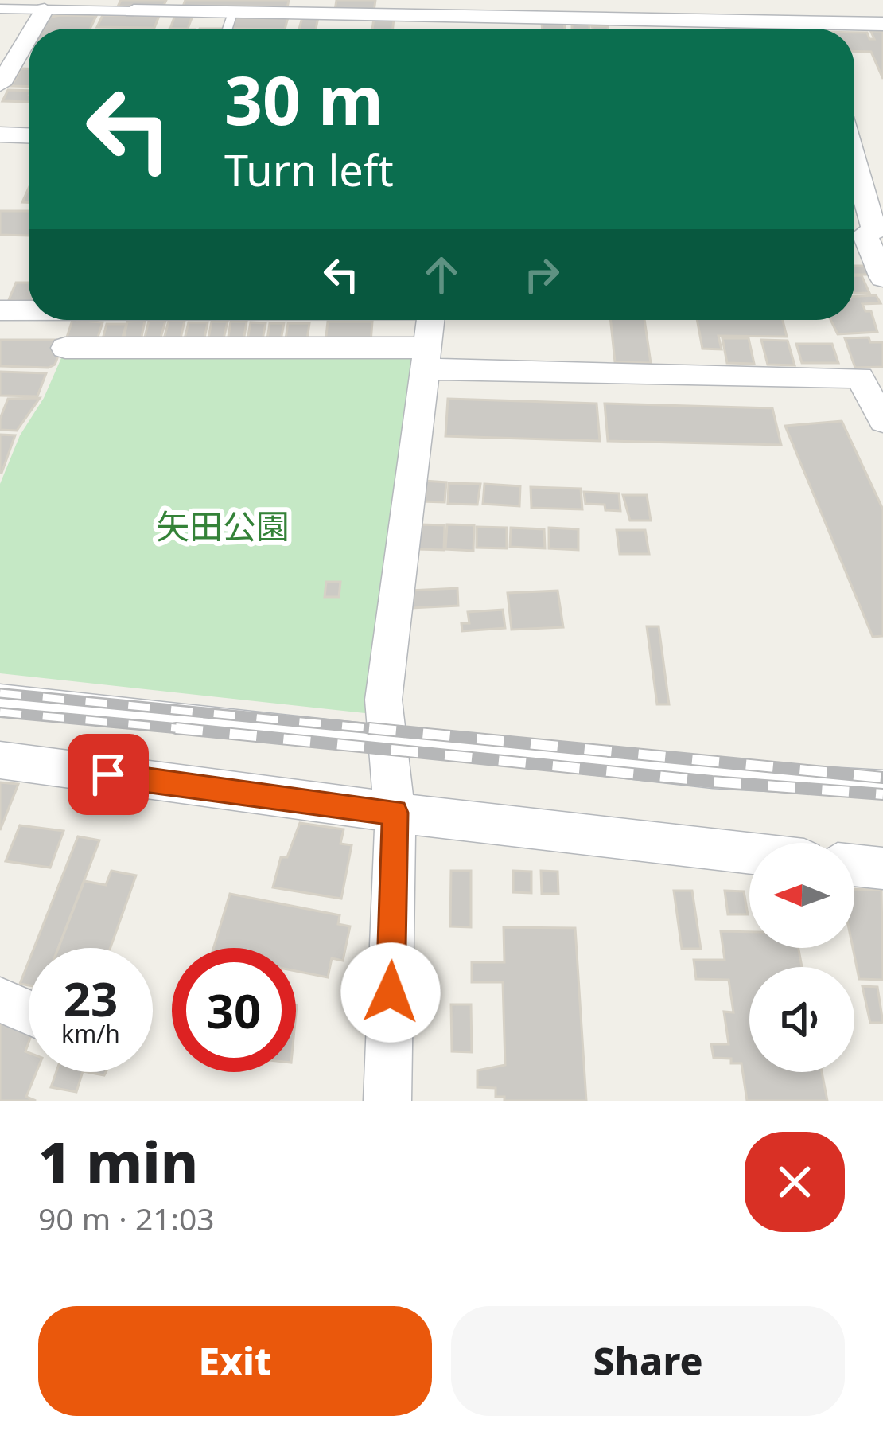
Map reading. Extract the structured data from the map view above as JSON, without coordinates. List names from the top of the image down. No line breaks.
{"parks":["矢田公園"],"north":"left","page":{"turn":["30 m","Turn left"],"speed":"23 km/h","limit":"30","heading":["1 min","90 m · 21:03"],"buttons":["Exit","Share"]}}
